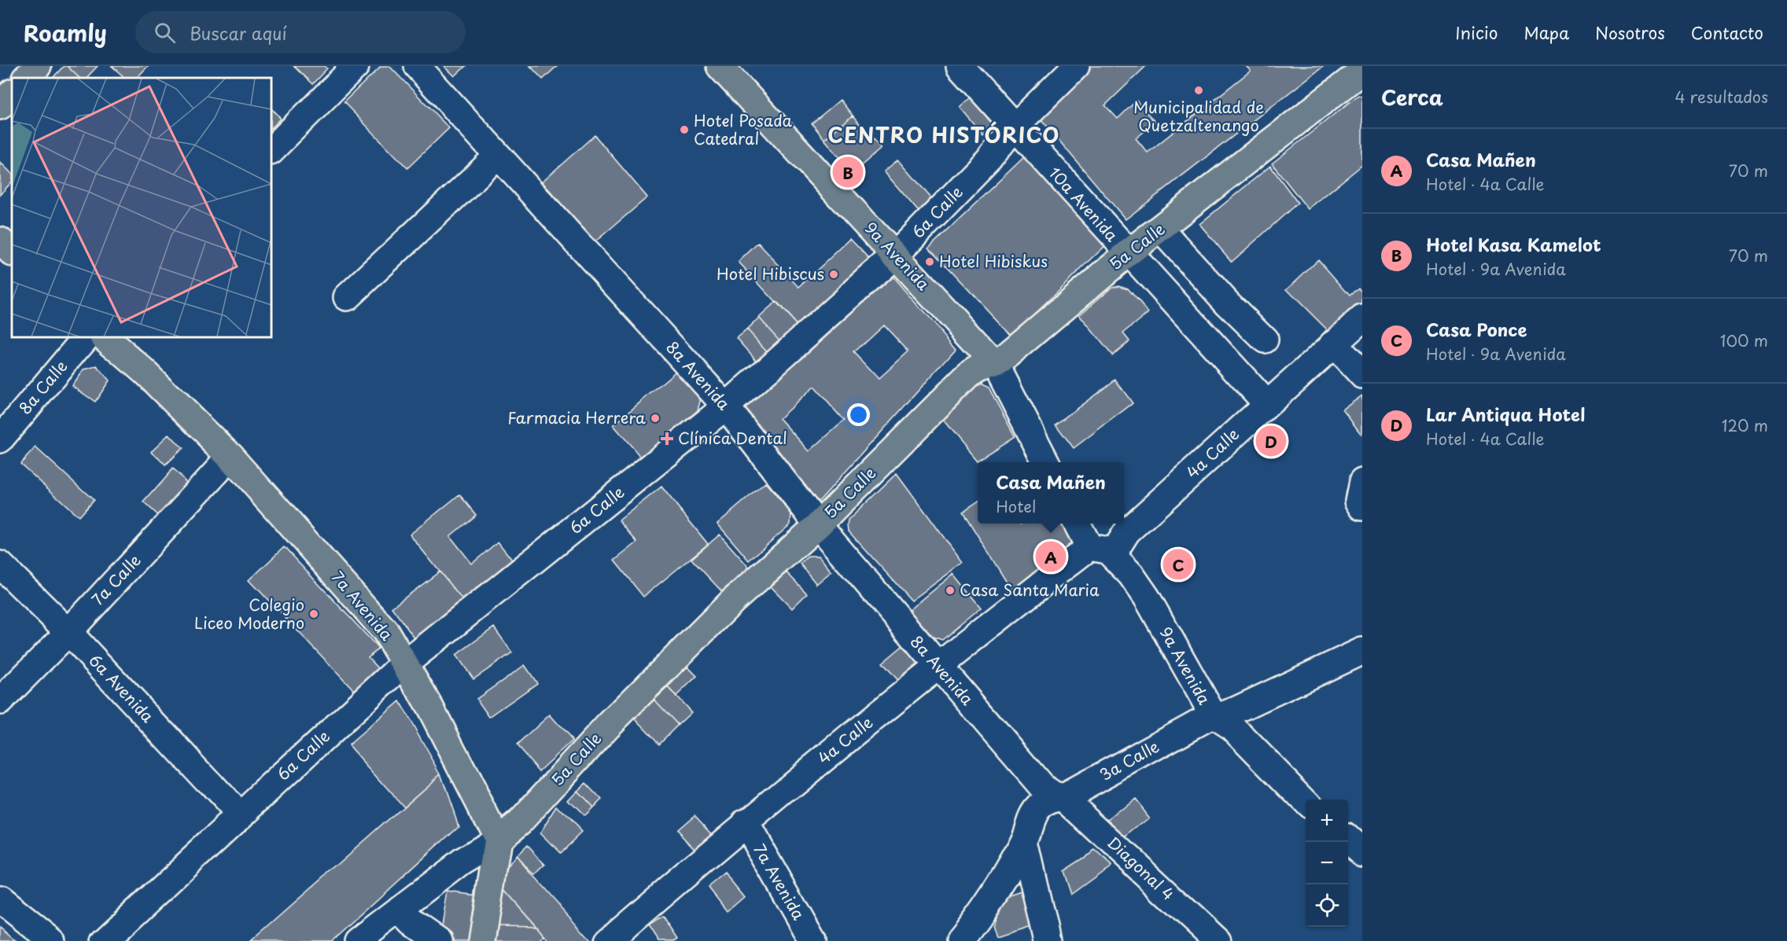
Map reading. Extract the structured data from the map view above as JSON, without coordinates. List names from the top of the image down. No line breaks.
{"streets":{"main road":["5a Calle","9a Avenida","7a Avenida"],"street":["10a Avenida","6a Calle","8a Avenida","8a Calle","4a Calle","7a Calle","6a Avenida","3a Calle","Diagonal 4"]},"crossings":[["10a Avenida","6a Calle"],["10a Avenida","5a Calle"],["10a Avenida","4a Calle"],["6a Calle","9a Avenida"],["6a Calle","8a Avenida"],["6a Calle","7a Avenida"],["6a Calle","6a Avenida"],["5a Calle","9a Avenida"],["5a Calle","8a Avenida"],["5a Calle","7a Avenida"],["9a Avenida","4a Calle"],["9a Avenida","3a Calle"],["8a Avenida","4a Calle"],["8a Avenida","3a Calle"],["8a Avenida","Diagonal 4"],["4a Calle","7a Avenida"],["7a Calle","7a Avenida"],["7a Calle","6a Avenida"],["3a Calle","Diagonal 4"]],"districts":["CENTRO HISTÓRICO"],"places":{"other":["Municipalidad de Quetzaltenango","Hotel Posada Catedral","Hotel Hibiskus","Hotel Hibiscus","Farmacia Herrera","Casa Santa Maria","Colegio Liceo Moderno"],"health":["Clínica Dental"]},"page":{"header":"Roamly","search":"Buscar aquí","nav":["Inicio","Mapa","Nosotros","Contacto"],"heading":["Cerca","4 resultados"],"list":[{"mark":"A","name":"Casa Mañen","note":"Hotel · 4a Calle","value":"70 m"},{"mark":"B","name":"Hotel Kasa Kamelot","note":"Hotel · 9a Avenida","value":"70 m"},{"mark":"C","name":"Casa Ponce","note":"Hotel · 9a Avenida","value":"100 m"},{"mark":"D","name":"Lar Antiqua Hotel","note":"Hotel · 4a Calle","value":"120 m"}],"pins":["B","D","A","C"],"popup":["Casa Mañen","Hotel"],"map_buttons":["+","−"]}}
